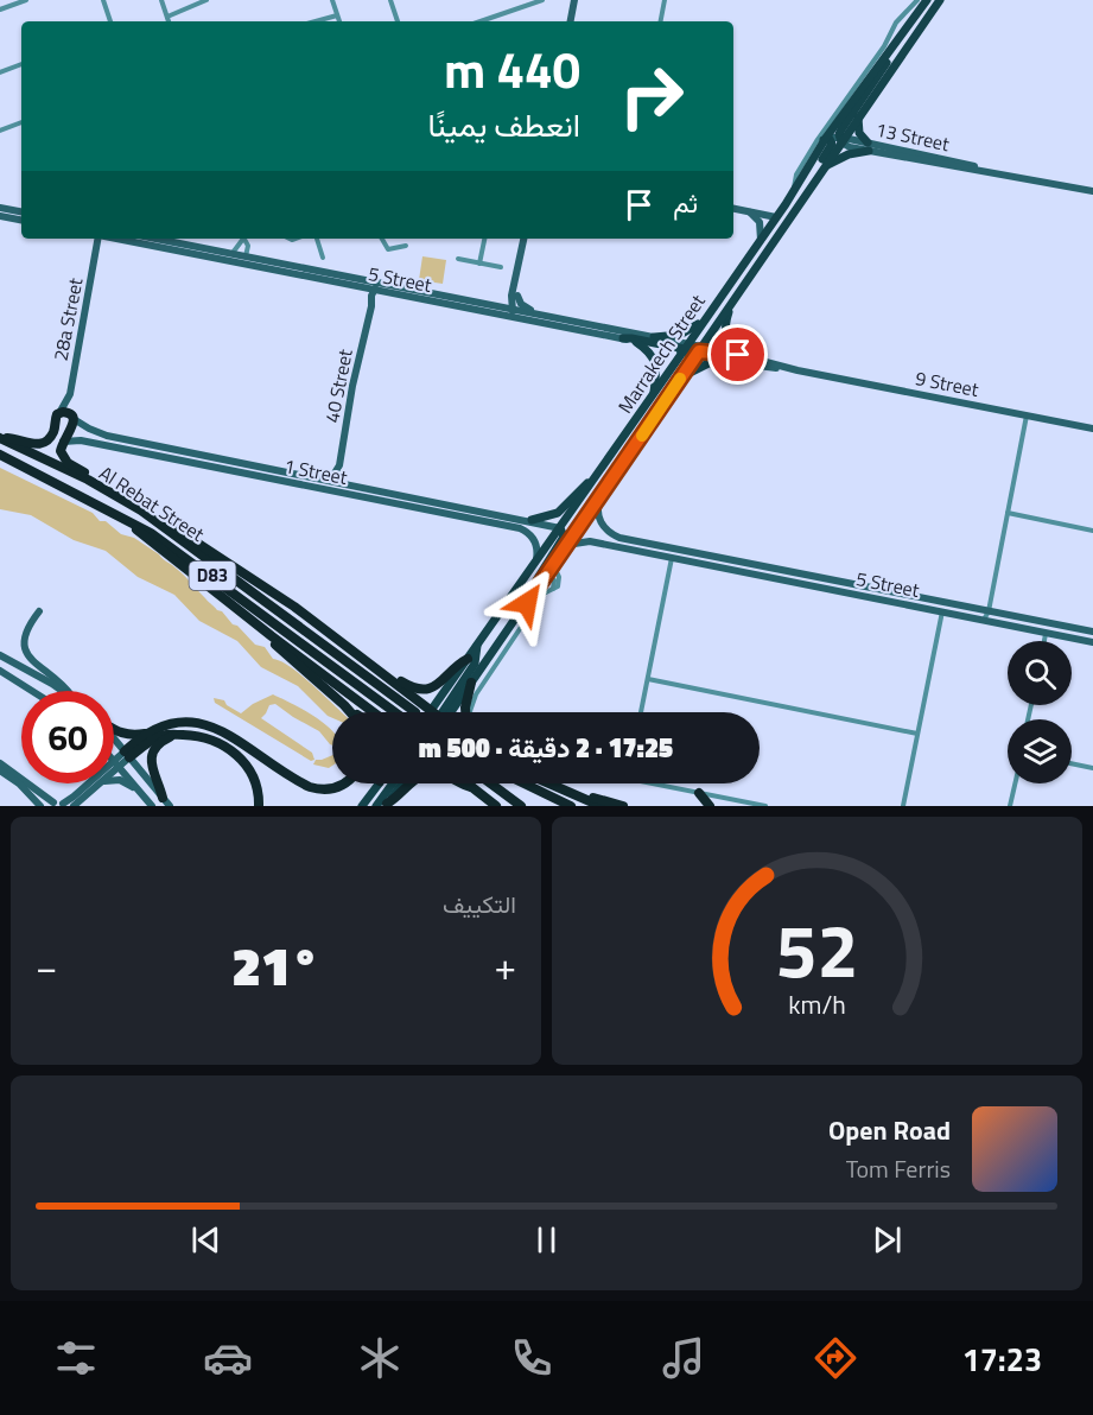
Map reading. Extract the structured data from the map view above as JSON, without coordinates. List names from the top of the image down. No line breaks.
{"streets":{"highway":["Al Rebat Street","D83"],"main road":["Marrakech Street"],"street":["13 Street","5 Street","28a Street","9 Street","40 Street","1 Street"]},"crossings":[["13 Street","Marrakech Street"],["5 Street","Marrakech Street"],["5 Street","9 Street"],["5 Street","40 Street"],["28a Street","1 Street"],["Marrakech Street","9 Street"],["Marrakech Street","1 Street"],["40 Street","1 Street"]],"page":{"turn":["440 m","انعطف يمينًا"],"then":"ثم","limit":"60","trip":"17:25 · 2 دقيقة · 500 m","tile":"التكييف","heat":["−","21°","+"],"song":["Open Road","Tom Ferris"],"tabs":"17:23","gauge":["52","km/h"]}}
